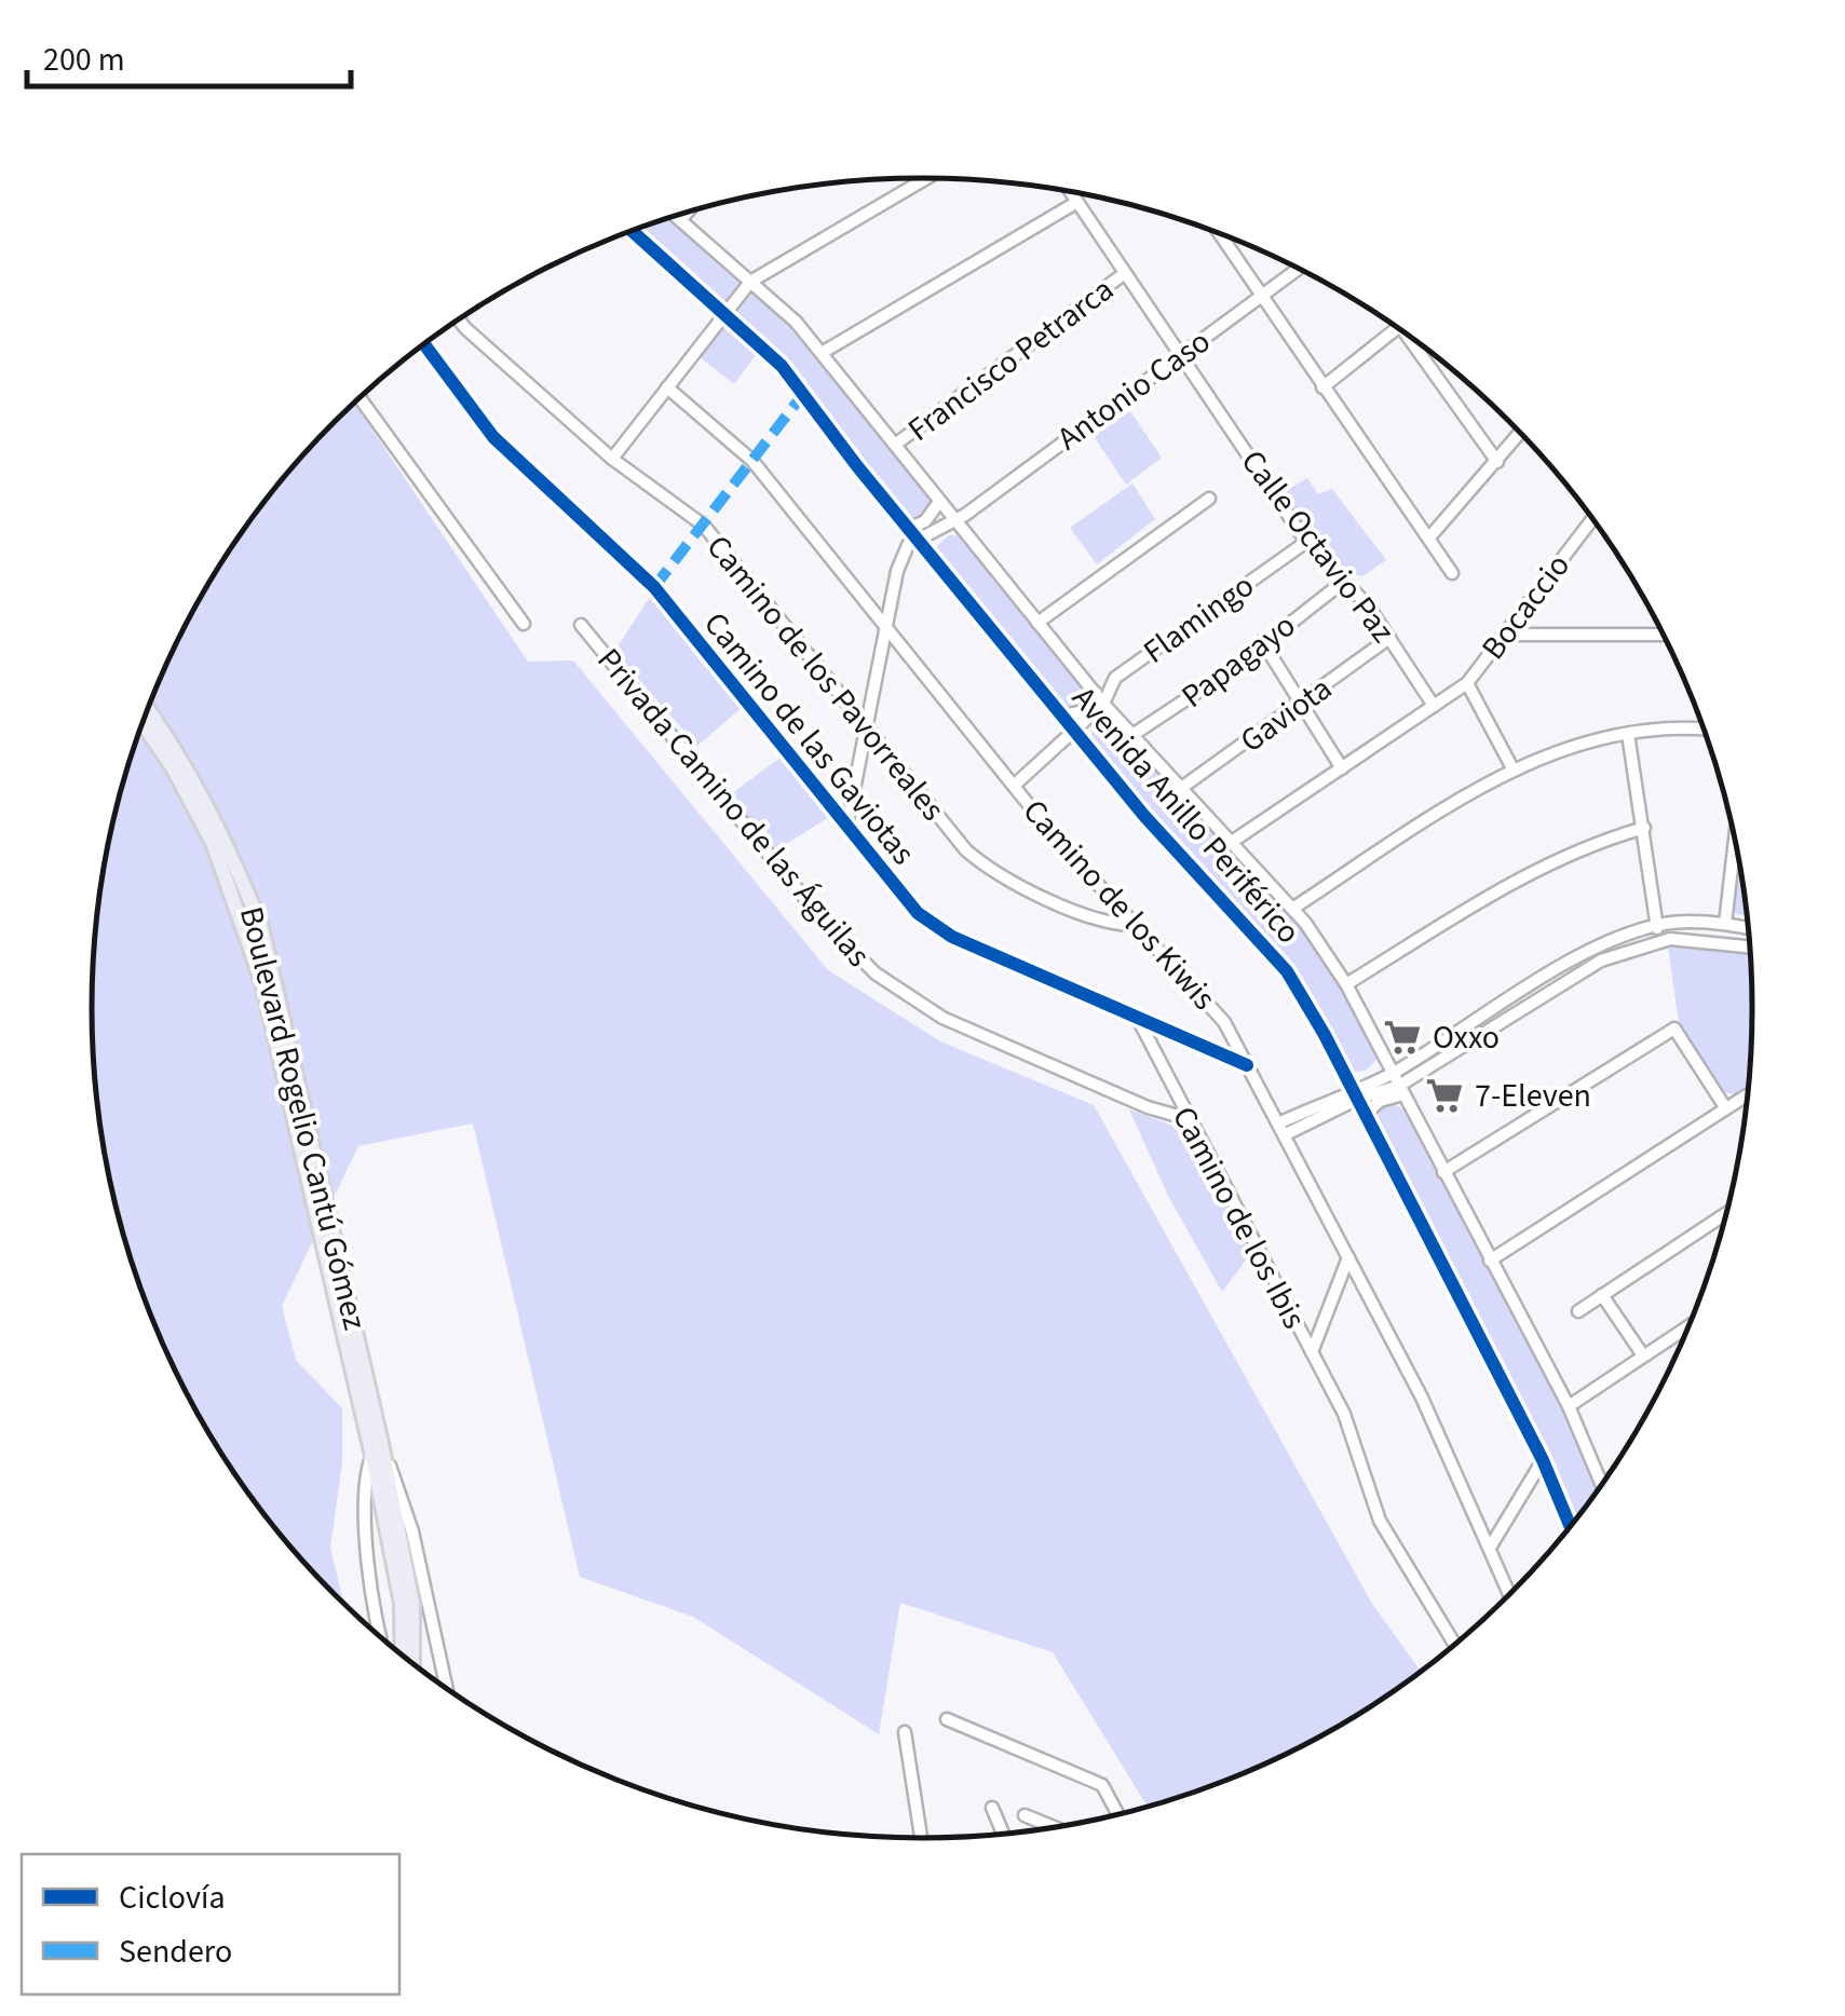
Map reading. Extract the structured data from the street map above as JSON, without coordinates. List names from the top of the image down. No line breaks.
{"streets":{"main road":["Boulevard Rogelio Cantú Gómez"],"street":["Francisco Petrarca","Antonio Caso","Calle Octavio Paz","Bocaccio","Flamingo","Papagayo","Camino de los Pavorreales","Gaviota","Camino de las Gaviotas","Privada Camino de las Águilas","Avenida Anillo Periférico","Camino de los Kiwis","Camino de los Ibis"]},"crossings":[["Francisco Petrarca","Calle Octavio Paz"],["Francisco Petrarca","Avenida Anillo Periférico"],["Antonio Caso","Calle Octavio Paz"],["Antonio Caso","Avenida Anillo Periférico"],["Calle Octavio Paz","Flamingo"],["Calle Octavio Paz","Papagayo"],["Calle Octavio Paz","Gaviota"],["Flamingo","Avenida Anillo Periférico"],["Papagayo","Avenida Anillo Periférico"],["Camino de los Pavorreales","Camino de los Kiwis"],["Gaviota","Avenida Anillo Periférico"],["Camino de las Gaviotas","Camino de los Kiwis"],["Camino de las Gaviotas","Camino de los Ibis"],["Privada Camino de las Águilas","Camino de los Ibis"]],"places":{"supermarket":["Oxxo","7-Eleven"]},"legend":["Ciclovía","Sendero"],"scale_bar":"200 m"}
